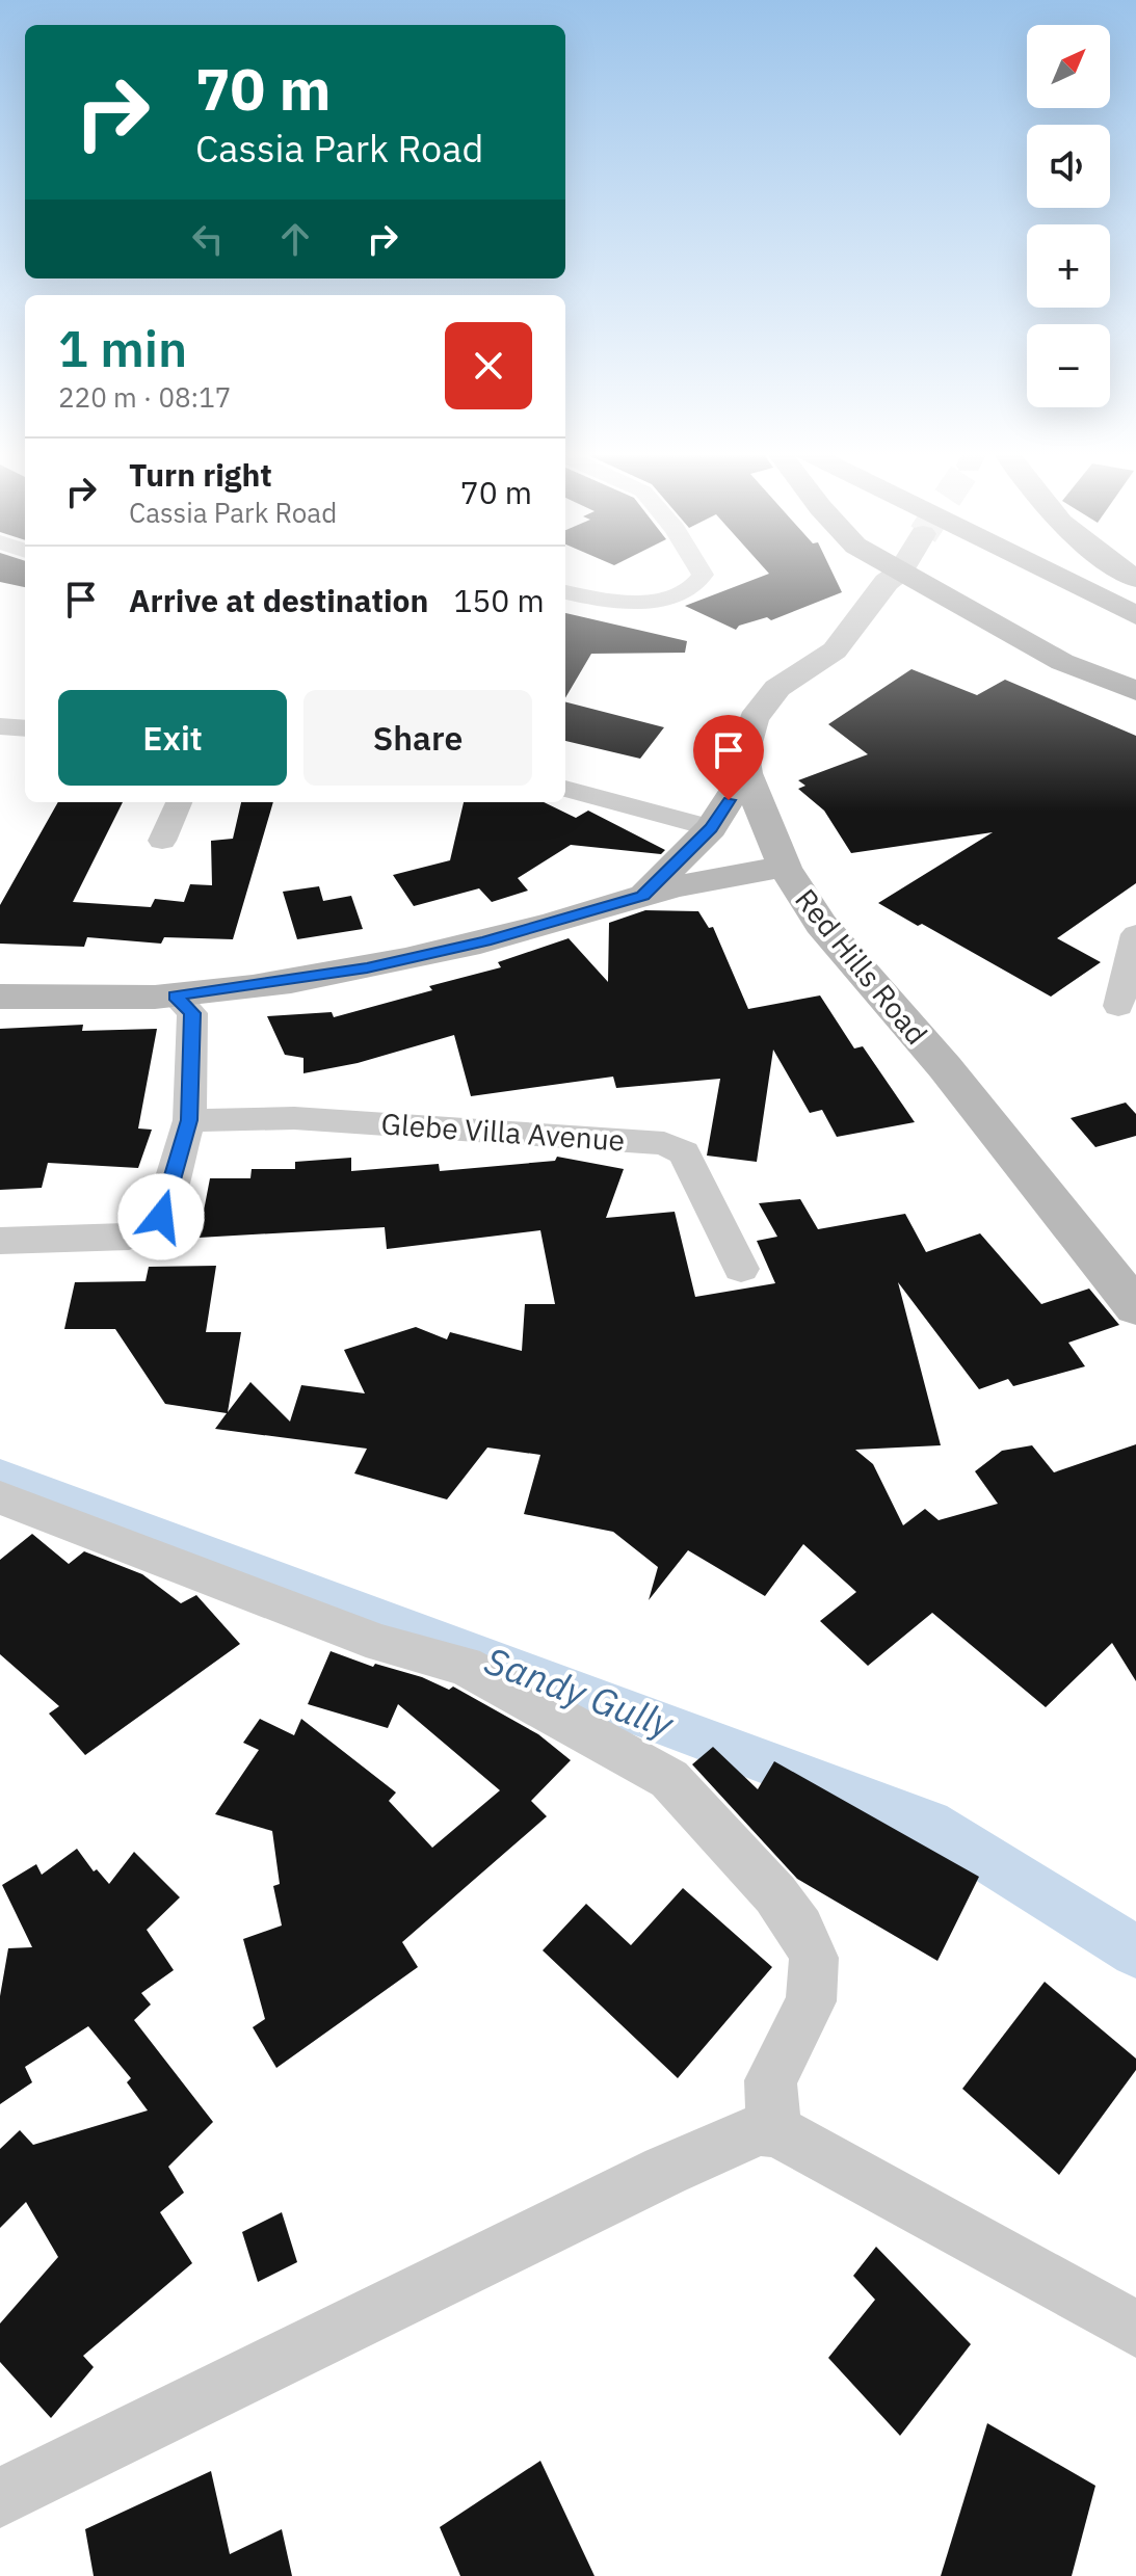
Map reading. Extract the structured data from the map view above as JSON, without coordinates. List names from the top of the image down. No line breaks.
{"streets":{"main road":["Red Hills Road"],"street":["Glebe Villa Avenue"]},"water":["Sandy Gully"],"north":"top right","page":{"map_buttons":["+","−"],"turn":["70 m","Cassia Park Road"],"heading":["1 min","220 m · 08:17"],"list":[{"name":"Turn right","note":"Cassia Park Road","value":"70 m"},{"name":"Arrive at destination","value":"150 m"}],"buttons":["Exit","Share"]}}
